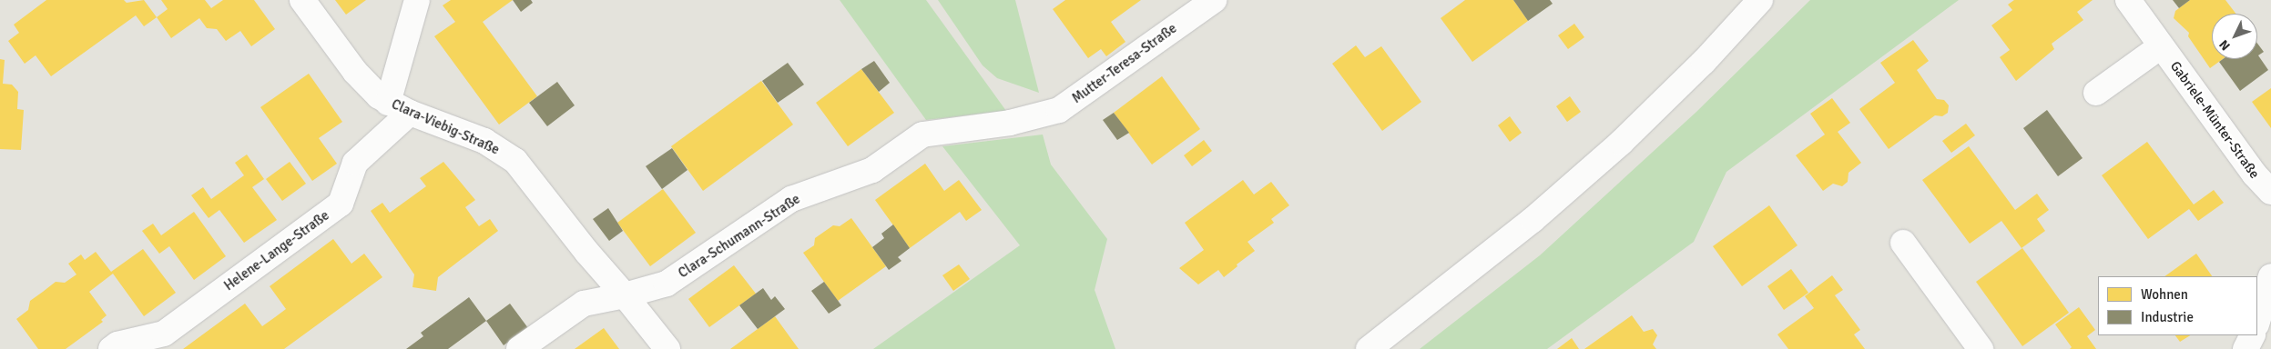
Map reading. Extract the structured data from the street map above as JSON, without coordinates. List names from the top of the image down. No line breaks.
{"streets":{"street":["Mutter-Teresa-Straße","Gabriele-Münter-Straße","Clara-Viebig-Straße","Clara-Schumann-Straße","Helene-Lange-Straße"]},"crossings":[["Mutter-Teresa-Straße","Clara-Schumann-Straße"],["Clara-Viebig-Straße","Clara-Schumann-Straße"],["Clara-Viebig-Straße","Helene-Lange-Straße"]],"legend":["Wohnen","Industrie"],"north":"bottom left"}
